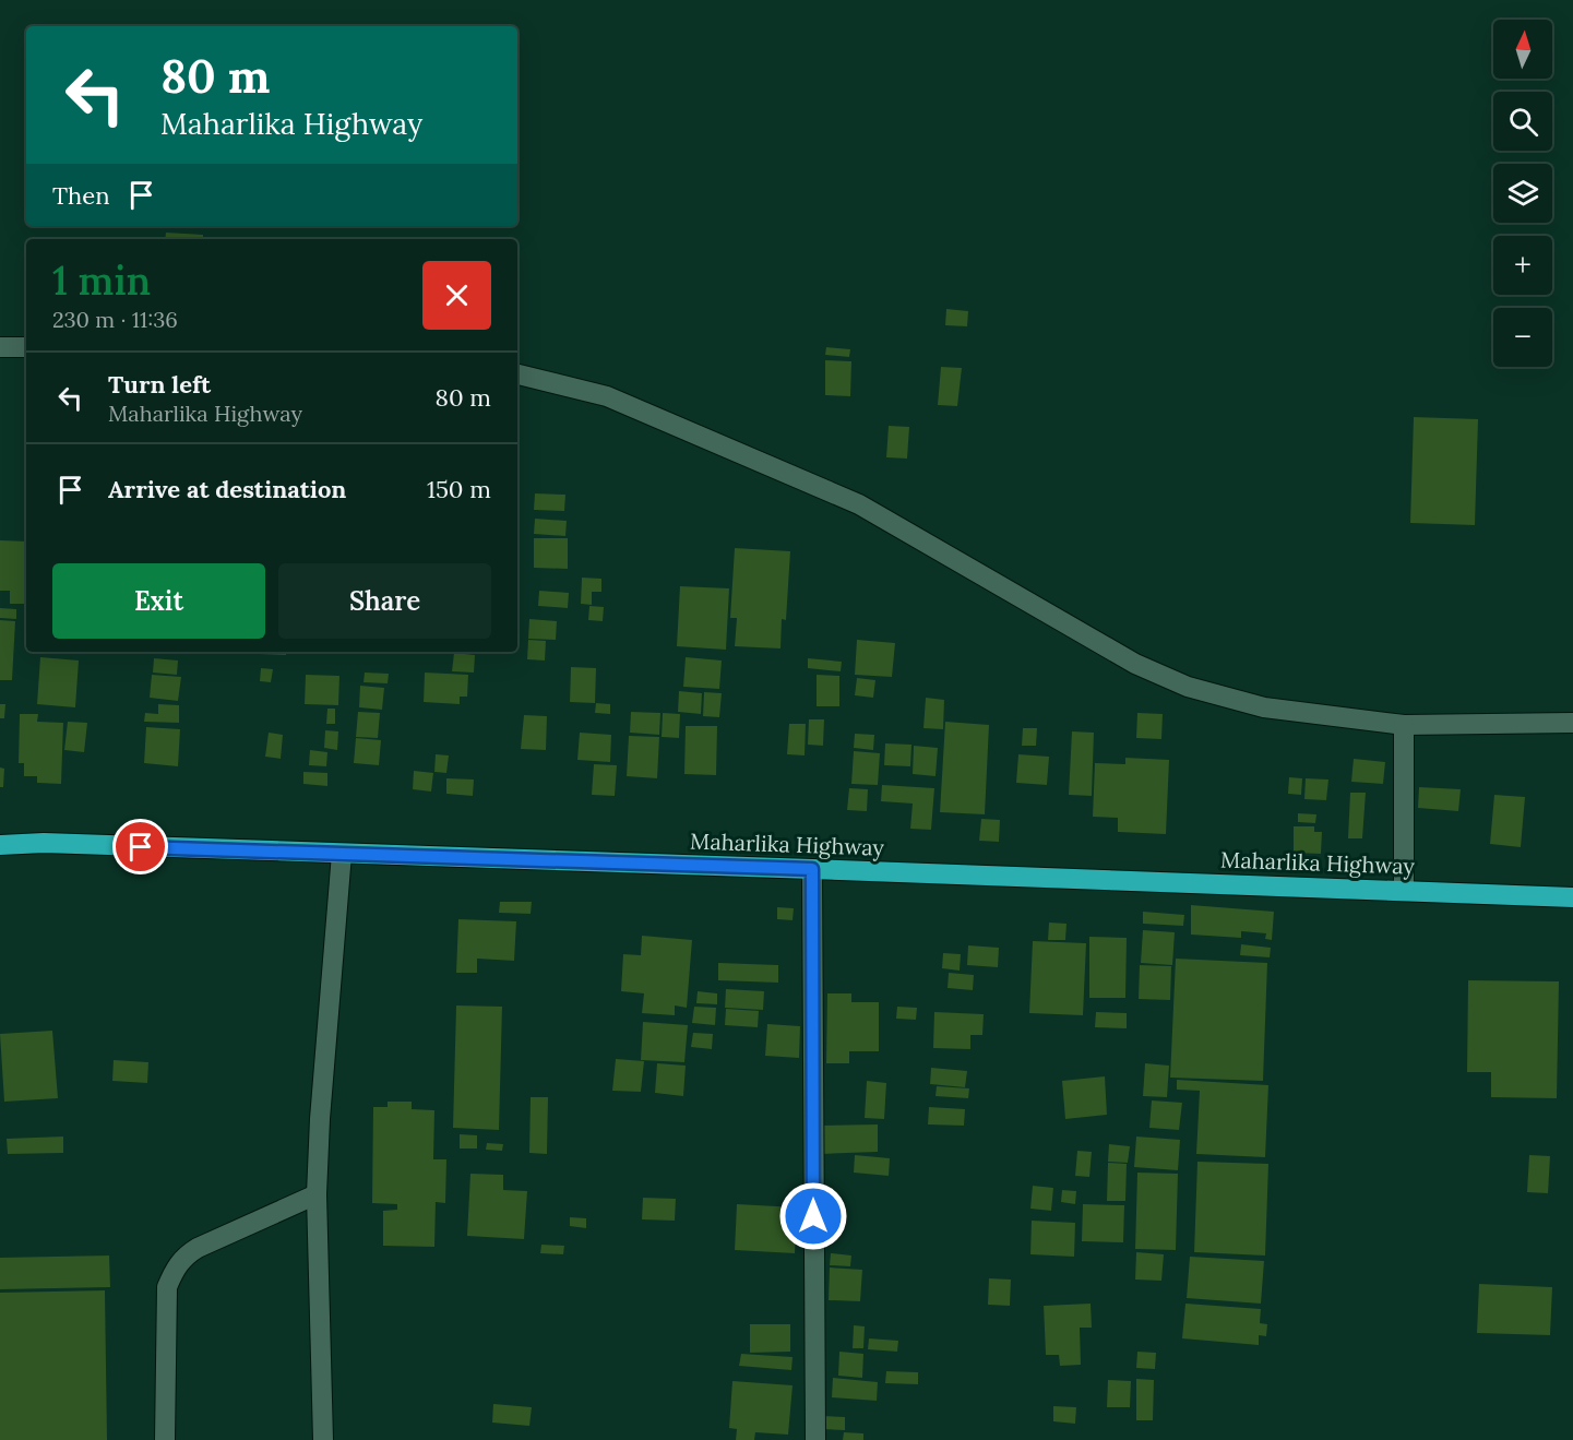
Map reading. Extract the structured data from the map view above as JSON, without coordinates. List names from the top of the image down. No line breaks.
{"streets":{"highway":["Maharlika Highway"]},"north":"top","page":{"map_buttons":["+","−"],"turn":["80 m","Maharlika Highway"],"then":"Then","heading":["1 min","230 m · 11:36"],"list":[{"name":"Turn left","note":"Maharlika Highway","value":"80 m"},{"name":"Arrive at destination","value":"150 m"}],"buttons":["Exit","Share"]}}
